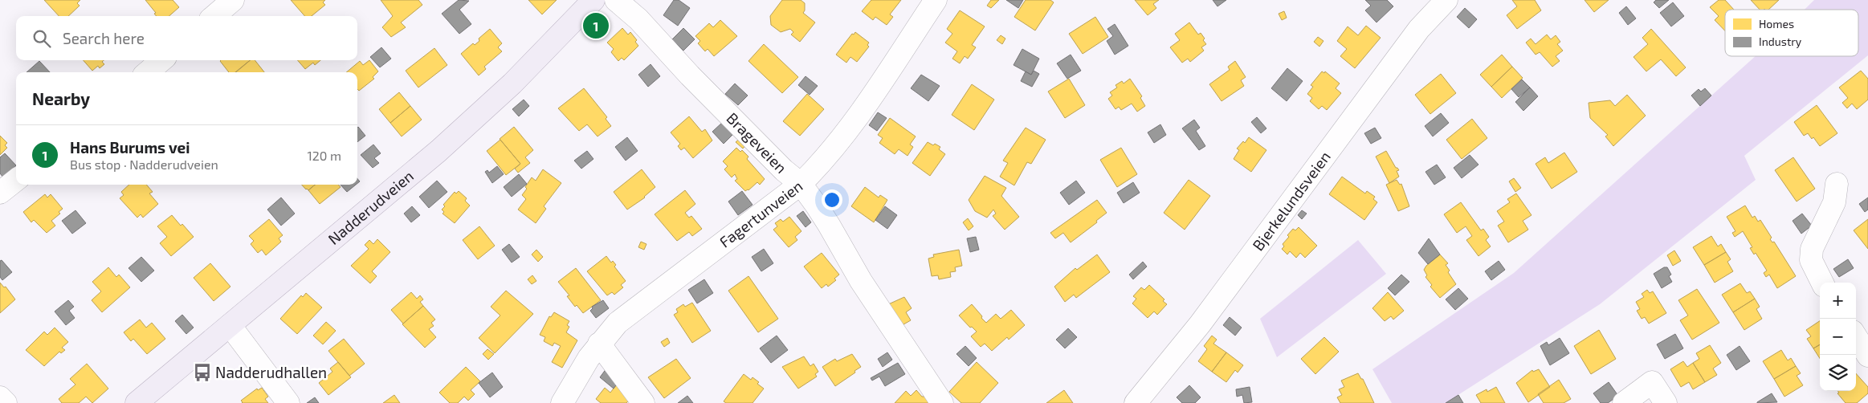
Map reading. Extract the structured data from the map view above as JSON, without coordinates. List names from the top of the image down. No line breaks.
{"streets":{"main road":["Nadderudveien"],"street":["Brageveien","Bjerkelundsveien","Fagertunveien"]},"crossings":[["Brageveien","Fagertunveien"]],"places":{"bus stop":["Nadderudhallen"]},"legend":["Homes","Industry"],"page":{"pins":"1","search":"Search here","heading":"Nearby","list":[{"mark":"1","name":"Hans Burums vei","note":"Bus stop · Nadderudveien","value":"120 m"}],"map_buttons":["+","−"]}}
